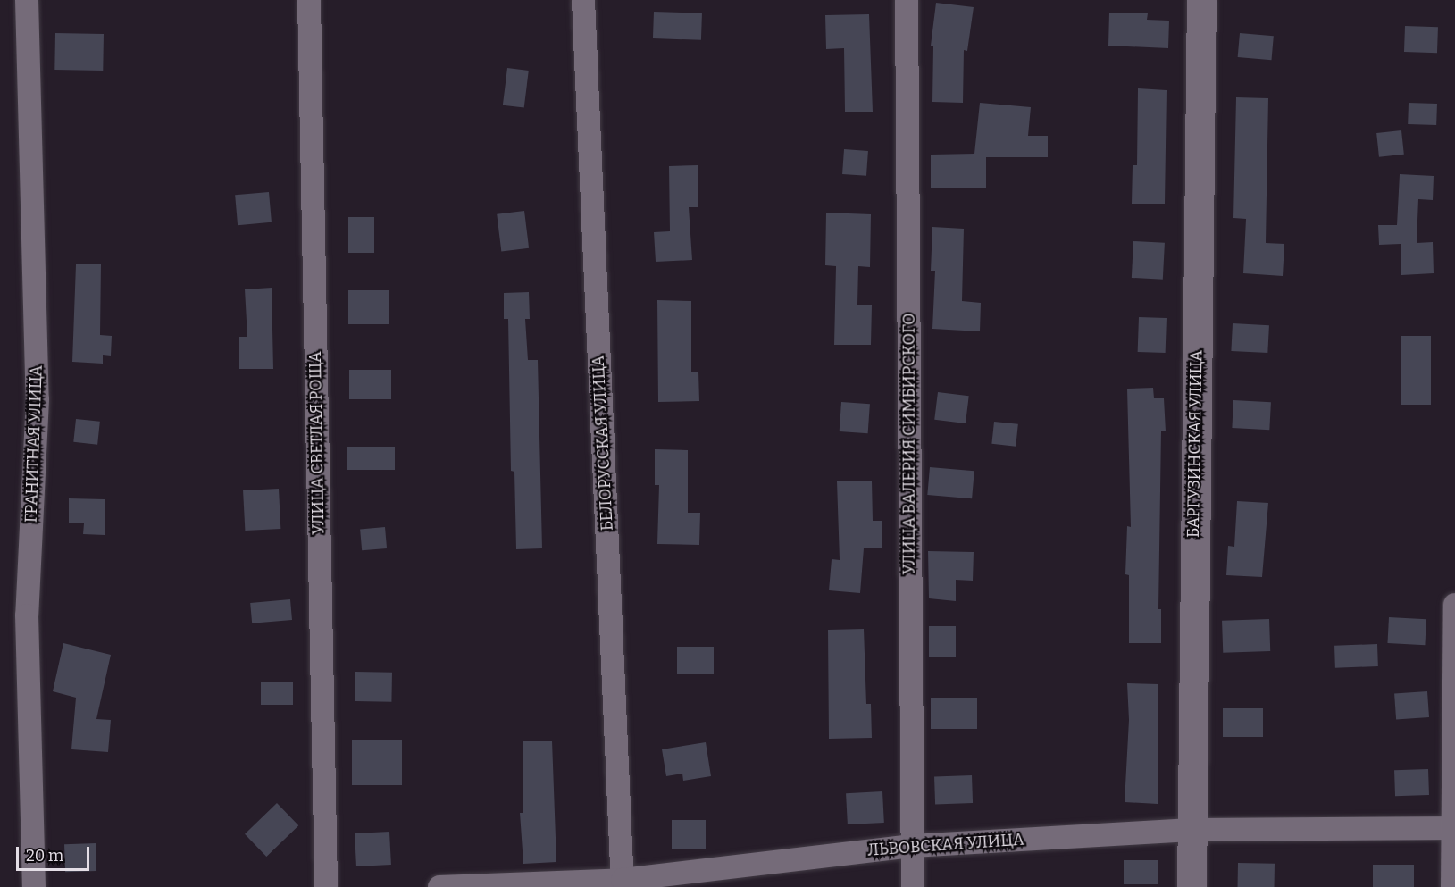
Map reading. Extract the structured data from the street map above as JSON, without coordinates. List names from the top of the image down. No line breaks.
{"streets":{"street":["УЛИЦА СВЕТЛАЯ РОЩА","БЕЛОРУССКАЯ УЛИЦА","ГРАНИТНАЯ УЛИЦА","УЛИЦА ВАЛЕРИЯ СИМБИРСКОГО","БАРГУЗИНСКАЯ УЛИЦА","ЛЬВОВСКАЯ УЛИЦА"]},"crossings":[["БЕЛОРУССКАЯ УЛИЦА","ЛЬВОВСКАЯ УЛИЦА"],["УЛИЦА ВАЛЕРИЯ СИМБИРСКОГО","ЛЬВОВСКАЯ УЛИЦА"],["БАРГУЗИНСКАЯ УЛИЦА","ЛЬВОВСКАЯ УЛИЦА"]],"scale_bar":"20 m"}
